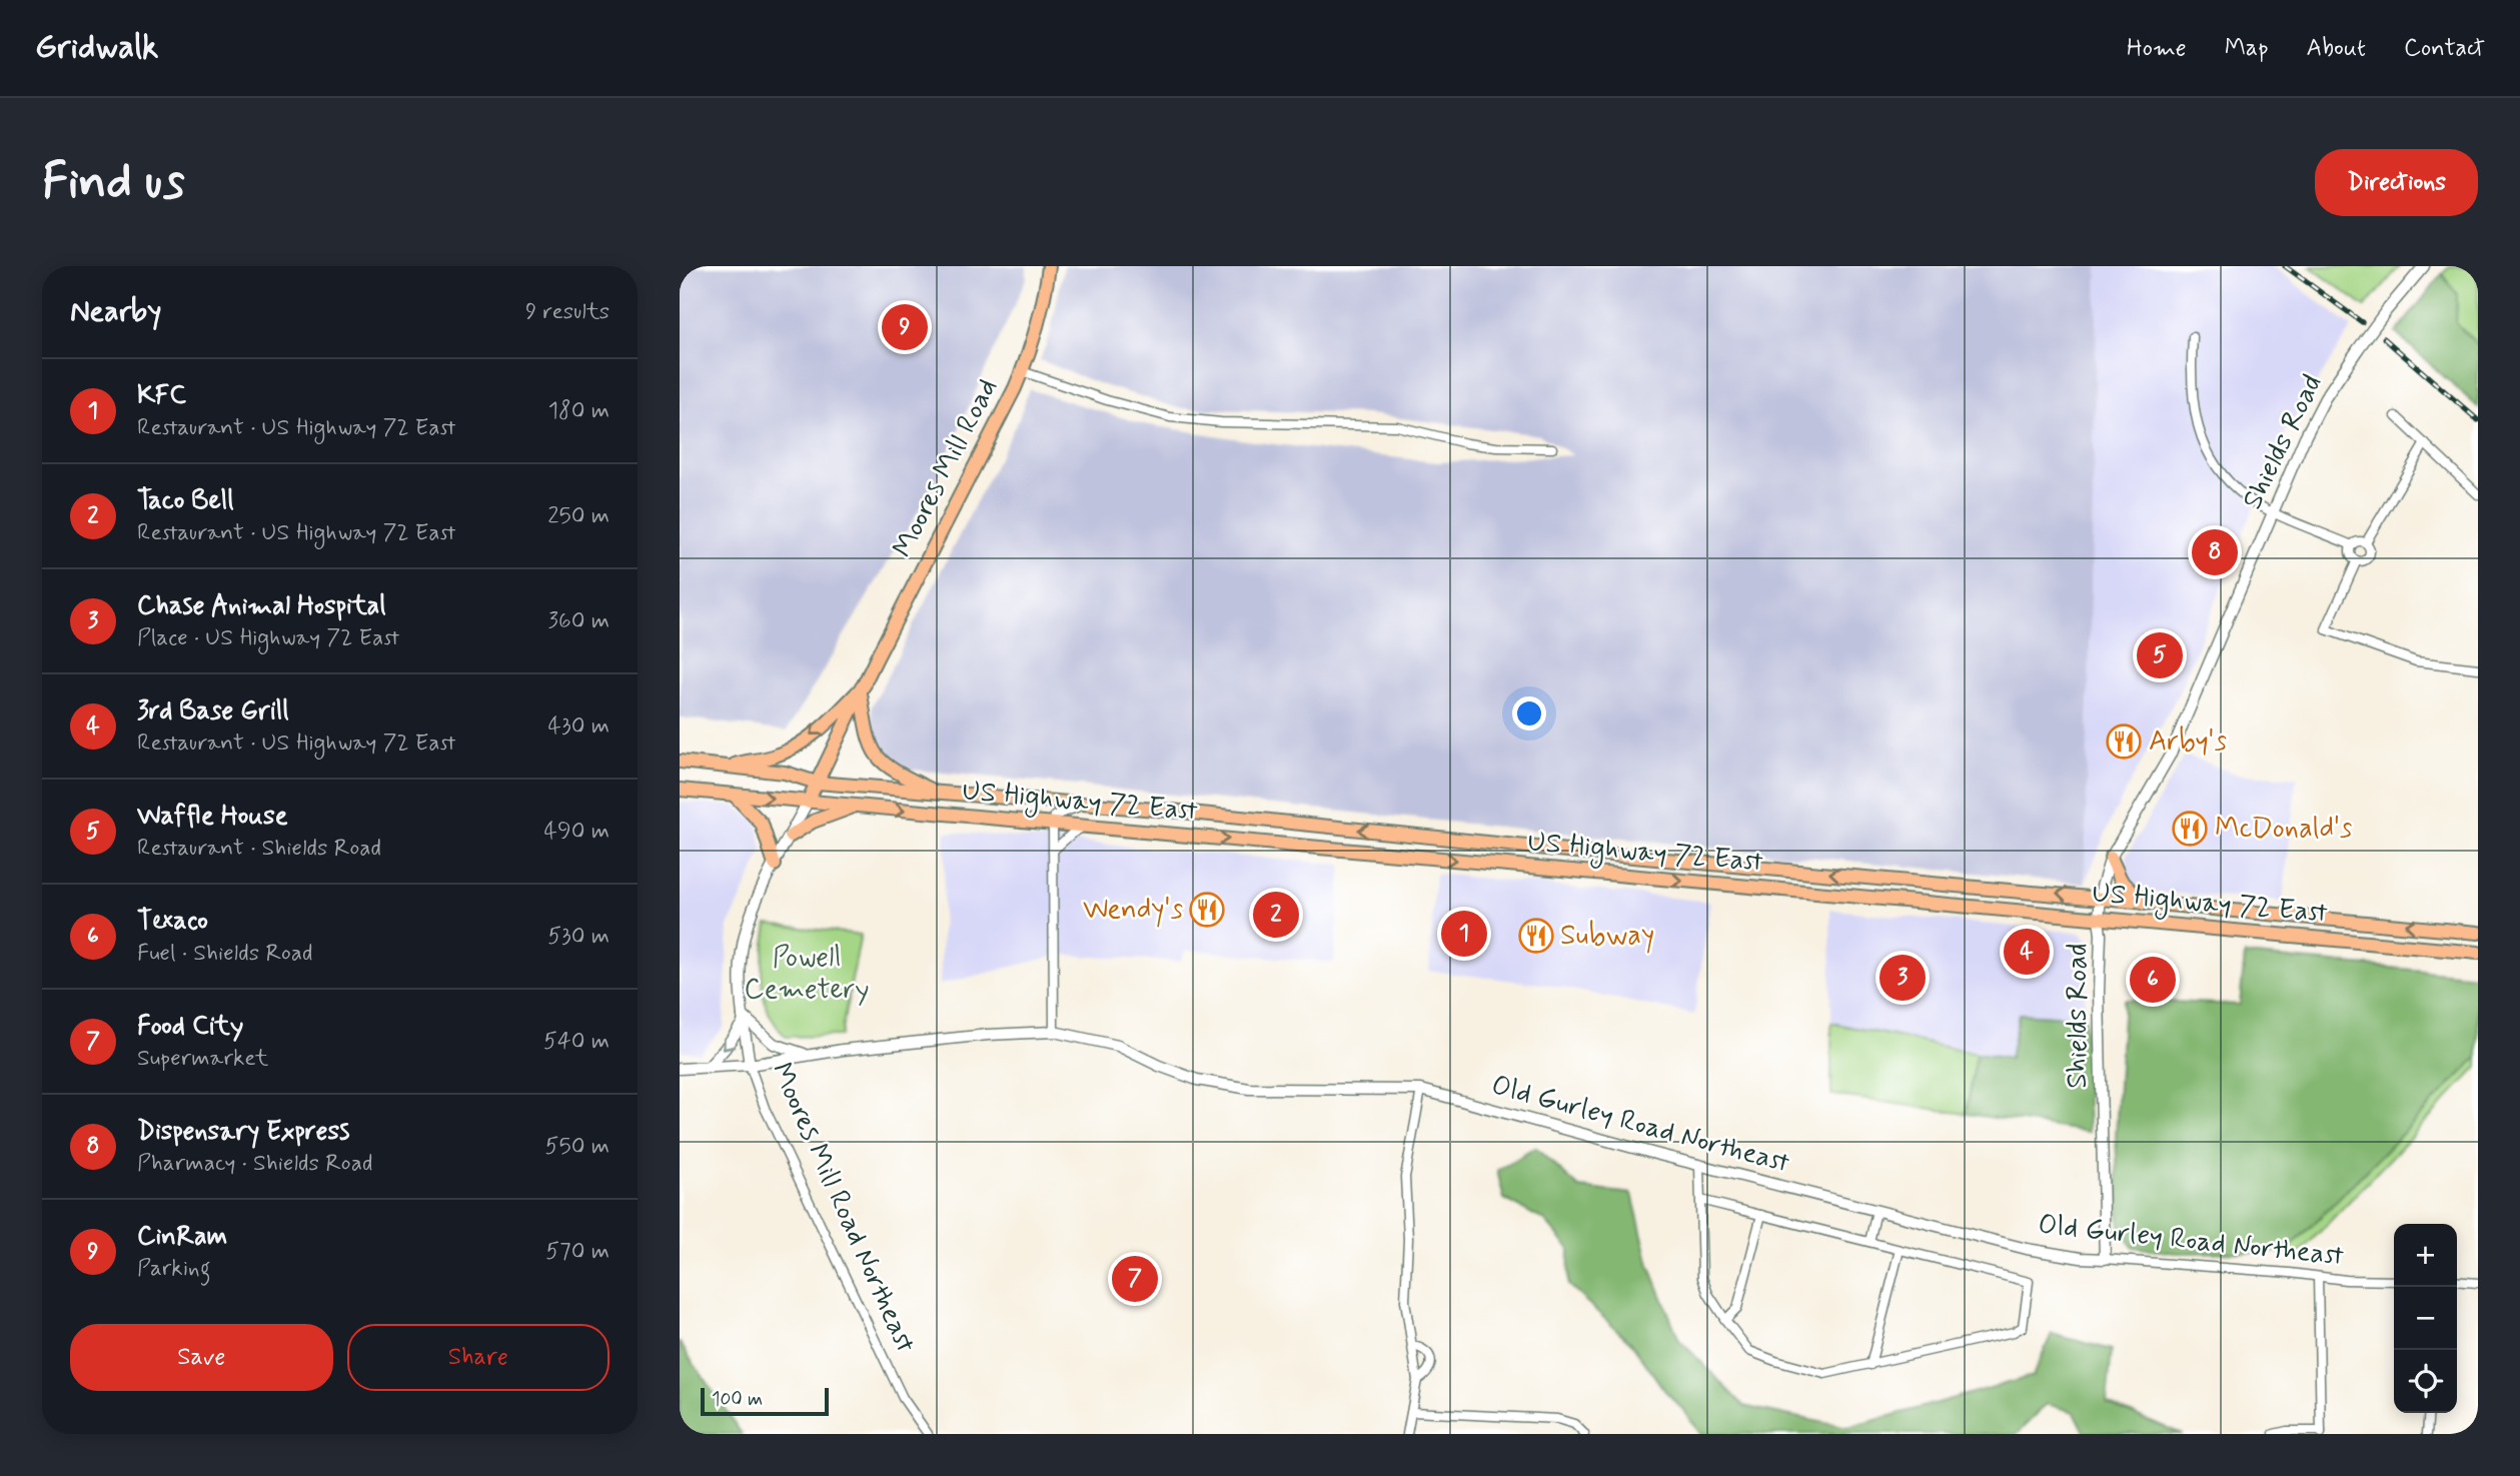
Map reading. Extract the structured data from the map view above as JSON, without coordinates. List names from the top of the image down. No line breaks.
{"streets":{"main road":["Moores Mill Road","US Highway 72 East","Moores Mill Road Northeast"],"street":["Shields Road","Old Gurley Road Northeast"]},"crossings":[["Shields Road","US Highway 72 East"],["Shields Road","Old Gurley Road Northeast"],["Moores Mill Road","Moores Mill Road Northeast"],["US Highway 72 East","Moores Mill Road Northeast"],["Old Gurley Road Northeast","Moores Mill Road Northeast"]],"parks":["Powell Cemetery"],"places":{"restaurant":["Arby's","McDonald's","Wendy's","Subway"]},"scale_bar":"100 m","page":{"header":"Gridwalk","nav":["Home","Map","About","Contact"],"buttons":["Directions",["Save","Share"]],"title":"Find us","heading":["Nearby","9 results"],"pins":["9","8","5","2","1","4","3","6","7"],"list":[{"mark":"1","name":"KFC","note":"Restaurant · US Highway 72 East","value":"180 m"},{"mark":"2","name":"Taco Bell","note":"Restaurant · US Highway 72 East","value":"250 m"},{"mark":"3","name":"Chase Animal Hospital","note":"Place · US Highway 72 East","value":"360 m"},{"mark":"4","name":"3rd Base Grill","note":"Restaurant · US Highway 72 East","value":"430 m"},{"mark":"5","name":"Waffle House","note":"Restaurant · Shields Road","value":"490 m"},{"mark":"6","name":"Texaco","note":"Fuel · Shields Road","value":"530 m"},{"mark":"7","name":"Food City","note":"Supermarket","value":"540 m"},{"mark":"8","name":"Dispensary Express","note":"Pharmacy · Shields Road","value":"550 m"},{"mark":"9","name":"CinRam","note":"Parking","value":"570 m"}],"map_buttons":["+","−"],"scale":"100 m"}}
